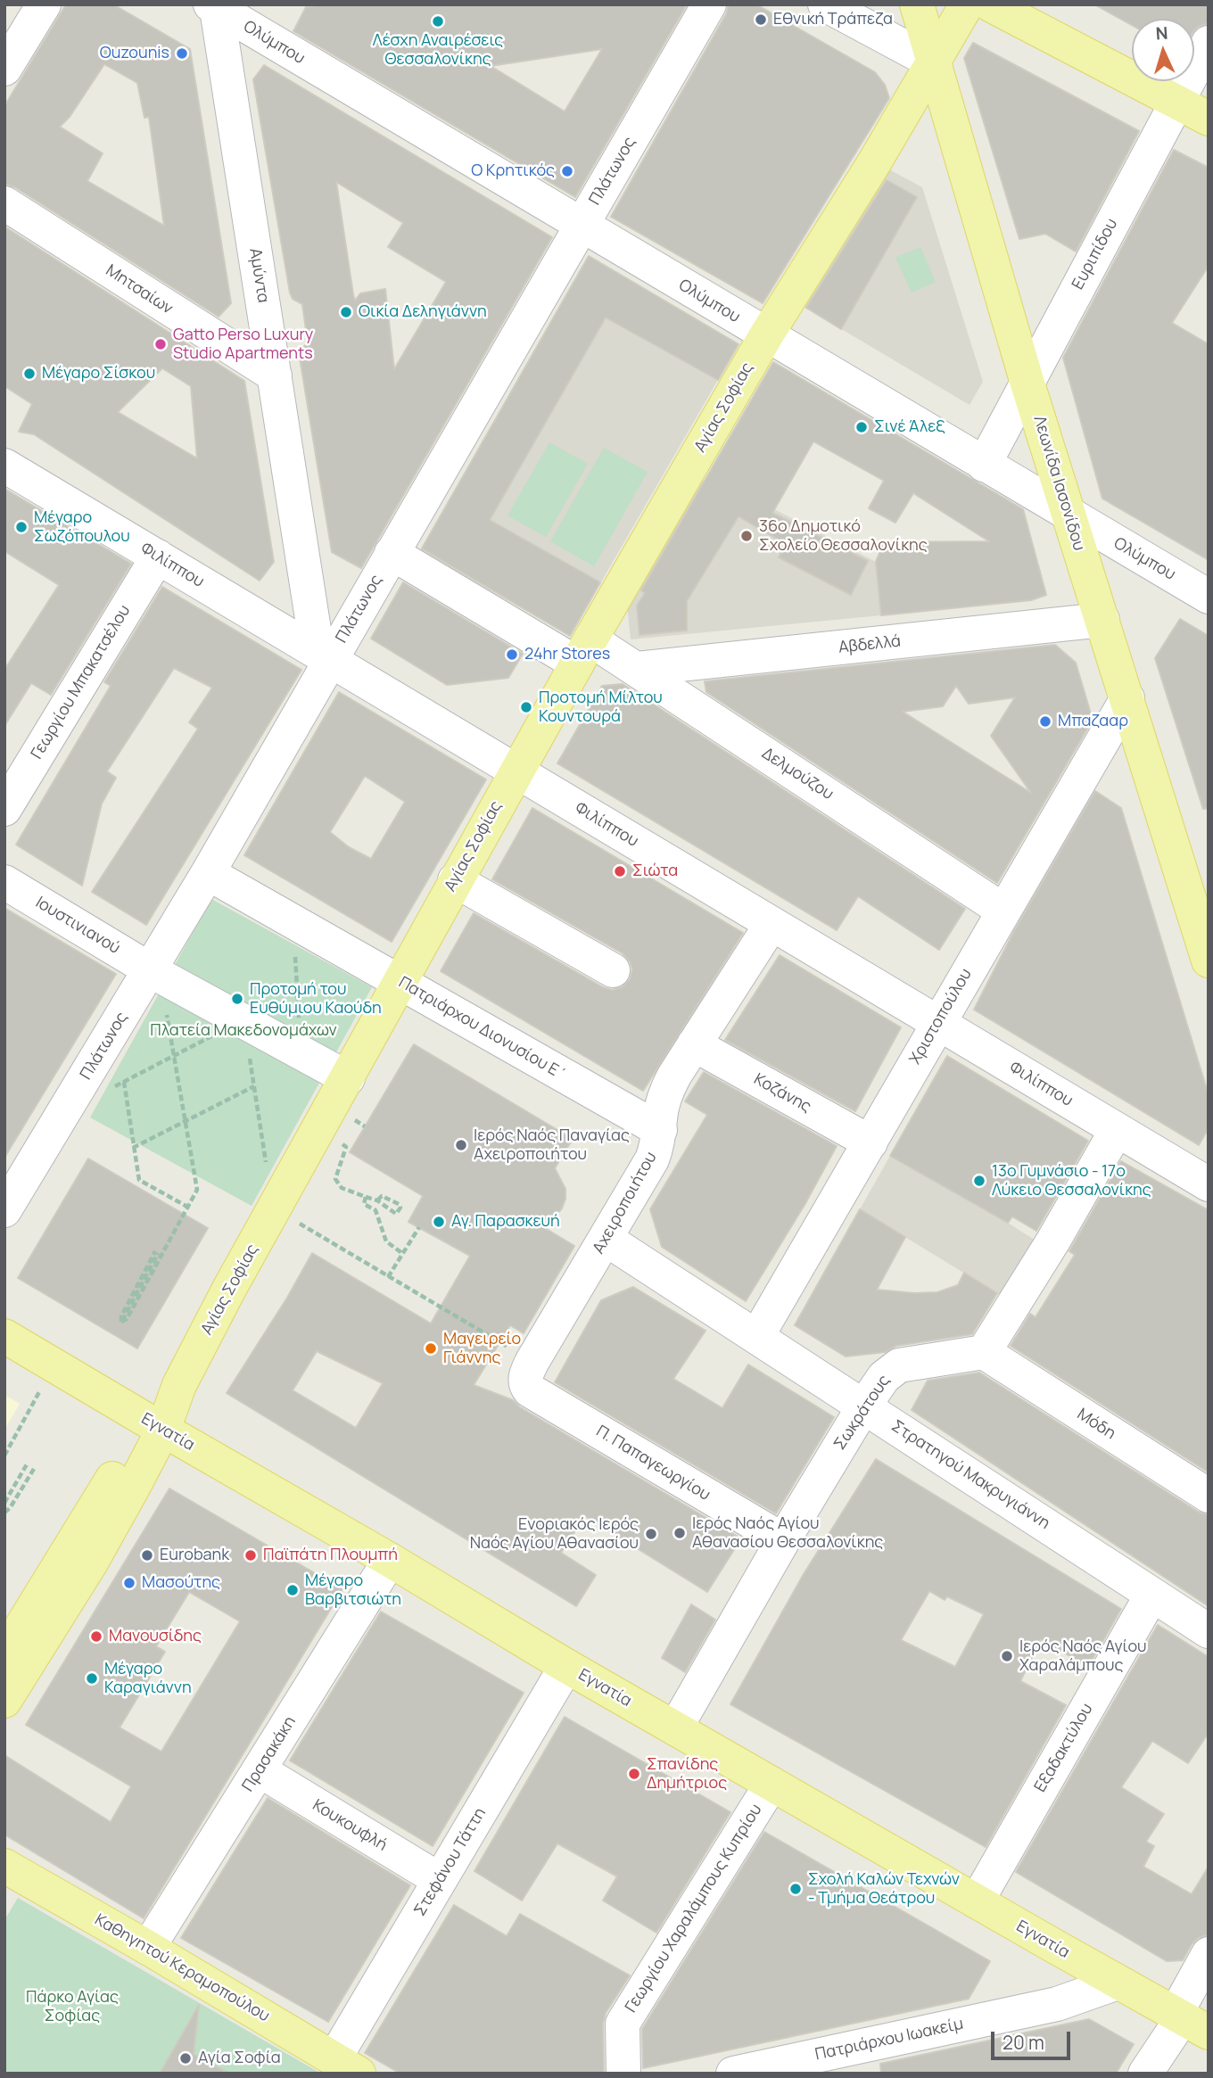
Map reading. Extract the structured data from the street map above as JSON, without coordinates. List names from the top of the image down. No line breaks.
{"streets":{"main road":["Αγίας Σοφίας","Λεωνίδα Ιασονίδου","Εγνατία","Καθηγητού Κεραμοπούλου"],"street":["Ολύμπου","Πλάτωνος","Ευριπίδου","Αμύντα","Μητσαίων","Φιλίππου","Αβδελλά","Γεωργίου Μπακατσέλου","Δελμούζου","Ιουστινιανού","Χριστοπούλου","Πατριάρχου Διονυσίου Ε΄","Κοζάνης","Αχειροποιήτου","Σωκράτους","Μόδη","Π. Παπαγεωργίου","Στρατηγού Μακρυγιάννη","Εξαδακτύλου","Πρασακάκη","Κουκουφλή","Στεφάνου Τάττη","Γεωργίου Χαραλάμπους Κυπρίου","Πατριάρχου Ιωακείμ"]},"crossings":[["Ολύμπου","Πλάτωνος"],["Ολύμπου","Ευριπίδου"],["Ολύμπου","Αμύντα"],["Ολύμπου","Αγίας Σοφίας"],["Ολύμπου","Λεωνίδα Ιασονίδου"],["Πλάτωνος","Αμύντα"],["Πλάτωνος","Φιλίππου"],["Πλάτωνος","Δελμούζου"],["Πλάτωνος","Ιουστινιανού"],["Πλάτωνος","Πατριάρχου Διονυσίου Ε΄"],["Ευριπίδου","Λεωνίδα Ιασονίδου"],["Αμύντα","Μητσαίων"],["Αμύντα","Φιλίππου"],["Αγίας Σοφίας","Λεωνίδα Ιασονίδου"],["Αγίας Σοφίας","Φιλίππου"],["Αγίας Σοφίας","Δελμούζου"],["Αγίας Σοφίας","Ιουστινιανού"],["Αγίας Σοφίας","Πατριάρχου Διονυσίου Ε΄"],["Αγίας Σοφίας","Εγνατία"],["Λεωνίδα Ιασονίδου","Αβδελλά"],["Λεωνίδα Ιασονίδου","Χριστοπούλου"],["Φιλίππου","Γεωργίου Μπακατσέλου"],["Φιλίππου","Χριστοπούλου"],["Φιλίππου","Αχειροποιήτου"],["Αβδελλά","Δελμούζου"],["Δελμούζου","Χριστοπούλου"],["Χριστοπούλου","Κοζάνης"],["Χριστοπούλου","Στρατηγού Μακρυγιάννη"],["Πατριάρχου Διονυσίου Ε΄","Αχειροποιήτου"],["Κοζάνης","Αχειροποιήτου"],["Αχειροποιήτου","Π. Παπαγεωργίου"],["Αχειροποιήτου","Στρατηγού Μακρυγιάννη"],["Σωκράτους","Μόδη"],["Σωκράτους","Εγνατία"],["Σωκράτους","Π. Παπαγεωργίου"],["Σωκράτους","Στρατηγού Μακρυγιάννη"],["Εγνατία","Εξαδακτύλου"],["Εγνατία","Πρασακάκη"],["Εγνατία","Στεφάνου Τάττη"],["Εγνατία","Γεωργίου Χαραλάμπους Κυπρίου"],["Εγνατία","Πατριάρχου Ιωακείμ"],["Στρατηγού Μακρυγιάννη","Εξαδακτύλου"],["Πρασακάκη","Κουκουφλή"],["Πρασακάκη","Καθηγητού Κεραμοπούλου"],["Κουκουφλή","Στεφάνου Τάττη"],["Στεφάνου Τάττη","Καθηγητού Κεραμοπούλου"]],"parks":["Πλατεία Μακεδονομάχων","Πάρκο Αγίας Σοφίας"],"places":["Εθνική Τράπεζα","Λέσχη Αναιρέσεις Θεσσαλονίκης","Ouzounis","Ο Κρητικός","Οικία Δεληγιάννη","Gatto Perso Luxury Studio Apartments","Μέγαρο Σίσκου","Σινέ Άλεξ","Μέγαρο Σωζόπουλου","36ο Δημοτικό Σχολείο Θεσσαλονίκης","24hr Stores","Προτομή Μίλτου Κουντουρά","Μπαζααρ","Σιώτα","Προτομή του Ευθύμιου Καούδη","Ιερός Ναός Παναγίας Αχειροποιήτου","13ο Γυμνάσιο - 17ο Λύκειο Θεσσαλονίκης","Αγ. Παρασκευή","Μαγειρείο Γιάννης","Ιερός Ναός Αγίου Αθανασίου Θεσσαλονίκης","Ενοριακός Ιερός Ναός Αγίου Αθανασίου","Eurobank","Παϊπάτη Πλουμπή","Μασούτης","Μέγαρο Βαρβιτσιώτη","Μανουσίδης","Ιερός Ναός Αγίου Χαραλάμπους","Μέγαρο Καραγιάννη","Σπανίδης Δημήτριος","Σχολή Καλών Τεχνών - Τμήμα Θεάτρου","Αγία Σοφία"],"scale_bar":"20 m","north":"top"}
